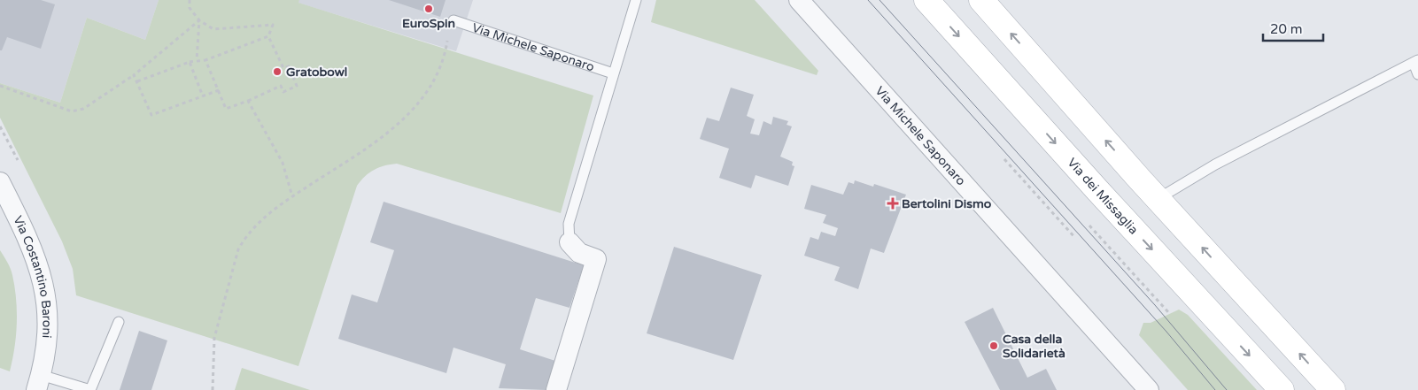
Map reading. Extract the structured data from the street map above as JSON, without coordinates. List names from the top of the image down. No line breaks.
{"streets":{"main road":["Via dei Missaglia"],"street":["Via Michele Saponaro","Via Costantino Baroni"]},"places":{"other":["EuroSpin","Gratobowl","Casa della Solidarietà"],"health":["Bertolini Dismo"]},"scale_bar":"20 m"}
